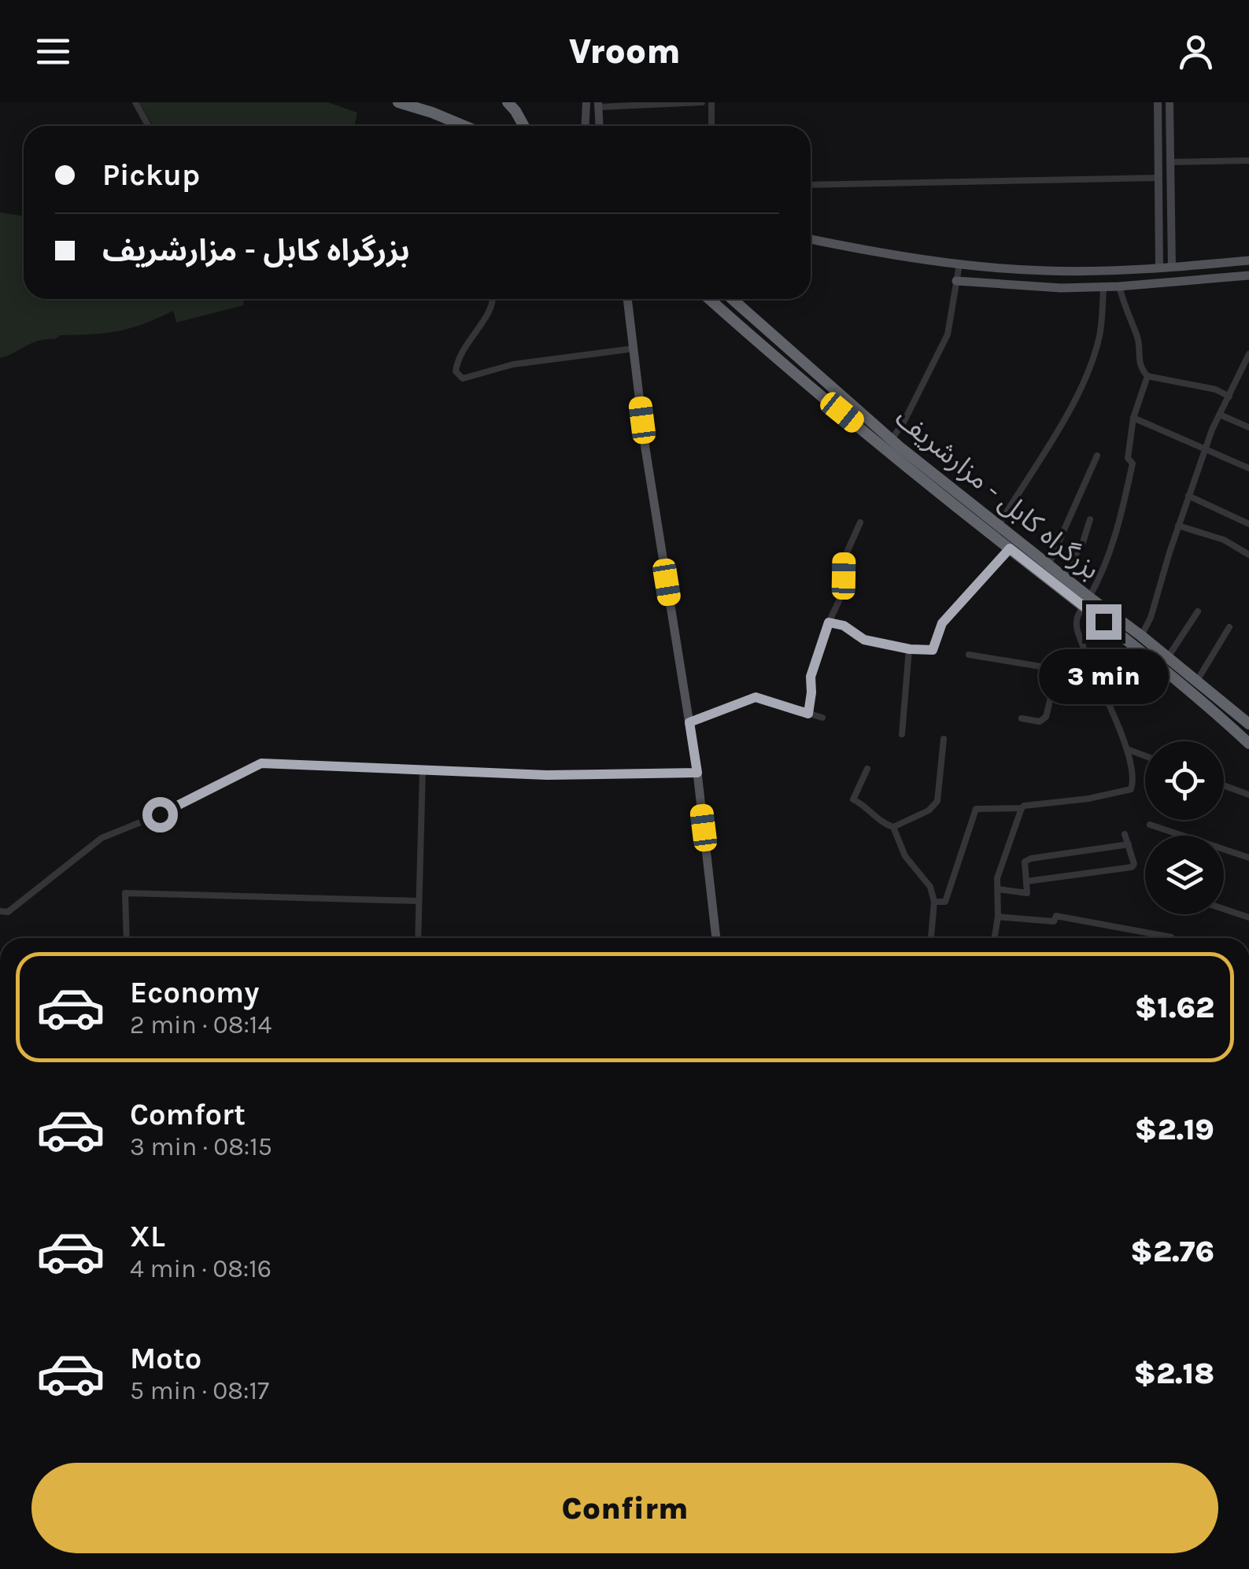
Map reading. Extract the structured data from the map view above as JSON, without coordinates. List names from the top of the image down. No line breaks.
{"streets":{"highway":["بزرگراه کابل - مزارشریف"]},"page":{"header":"Vroom","banner":["Pickup","بزرگراه کابل - مزارشریف"],"bubble":"3 min","list":[{"name":"Economy","note":"2 min · 08:14","value":"$1.62"},{"name":"Comfort","note":"3 min · 08:15","value":"$2.19"},{"name":"XL","note":"4 min · 08:16","value":"$2.76"},{"name":"Moto","note":"5 min · 08:17","value":"$2.18"}],"buttons":"Confirm"}}
